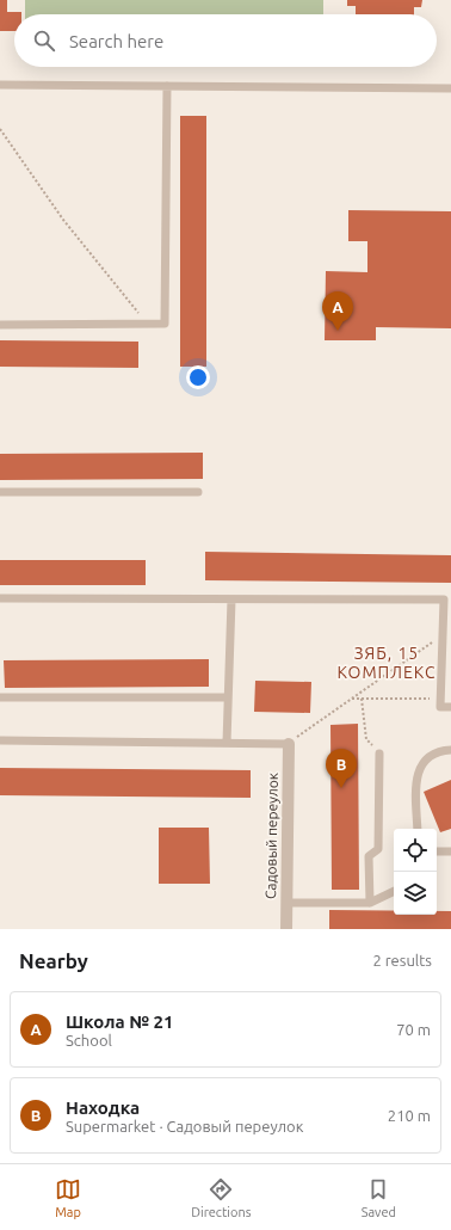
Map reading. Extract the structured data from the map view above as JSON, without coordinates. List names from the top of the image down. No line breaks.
{"streets":{"street":["Садовый переулок"]},"districts":["ЗЯБ, 15 КОМПЛЕКС"],"page":{"search":"Search here","pins":["A","B"],"heading":["Nearby","2 results"],"list":[{"mark":"A","name":"Школа № 21","note":"School","value":"70 m"},{"mark":"B","name":"Находка","note":"Supermarket · Садовый переулок","value":"210 m"}],"nav":["Map","Directions","Saved"]}}
